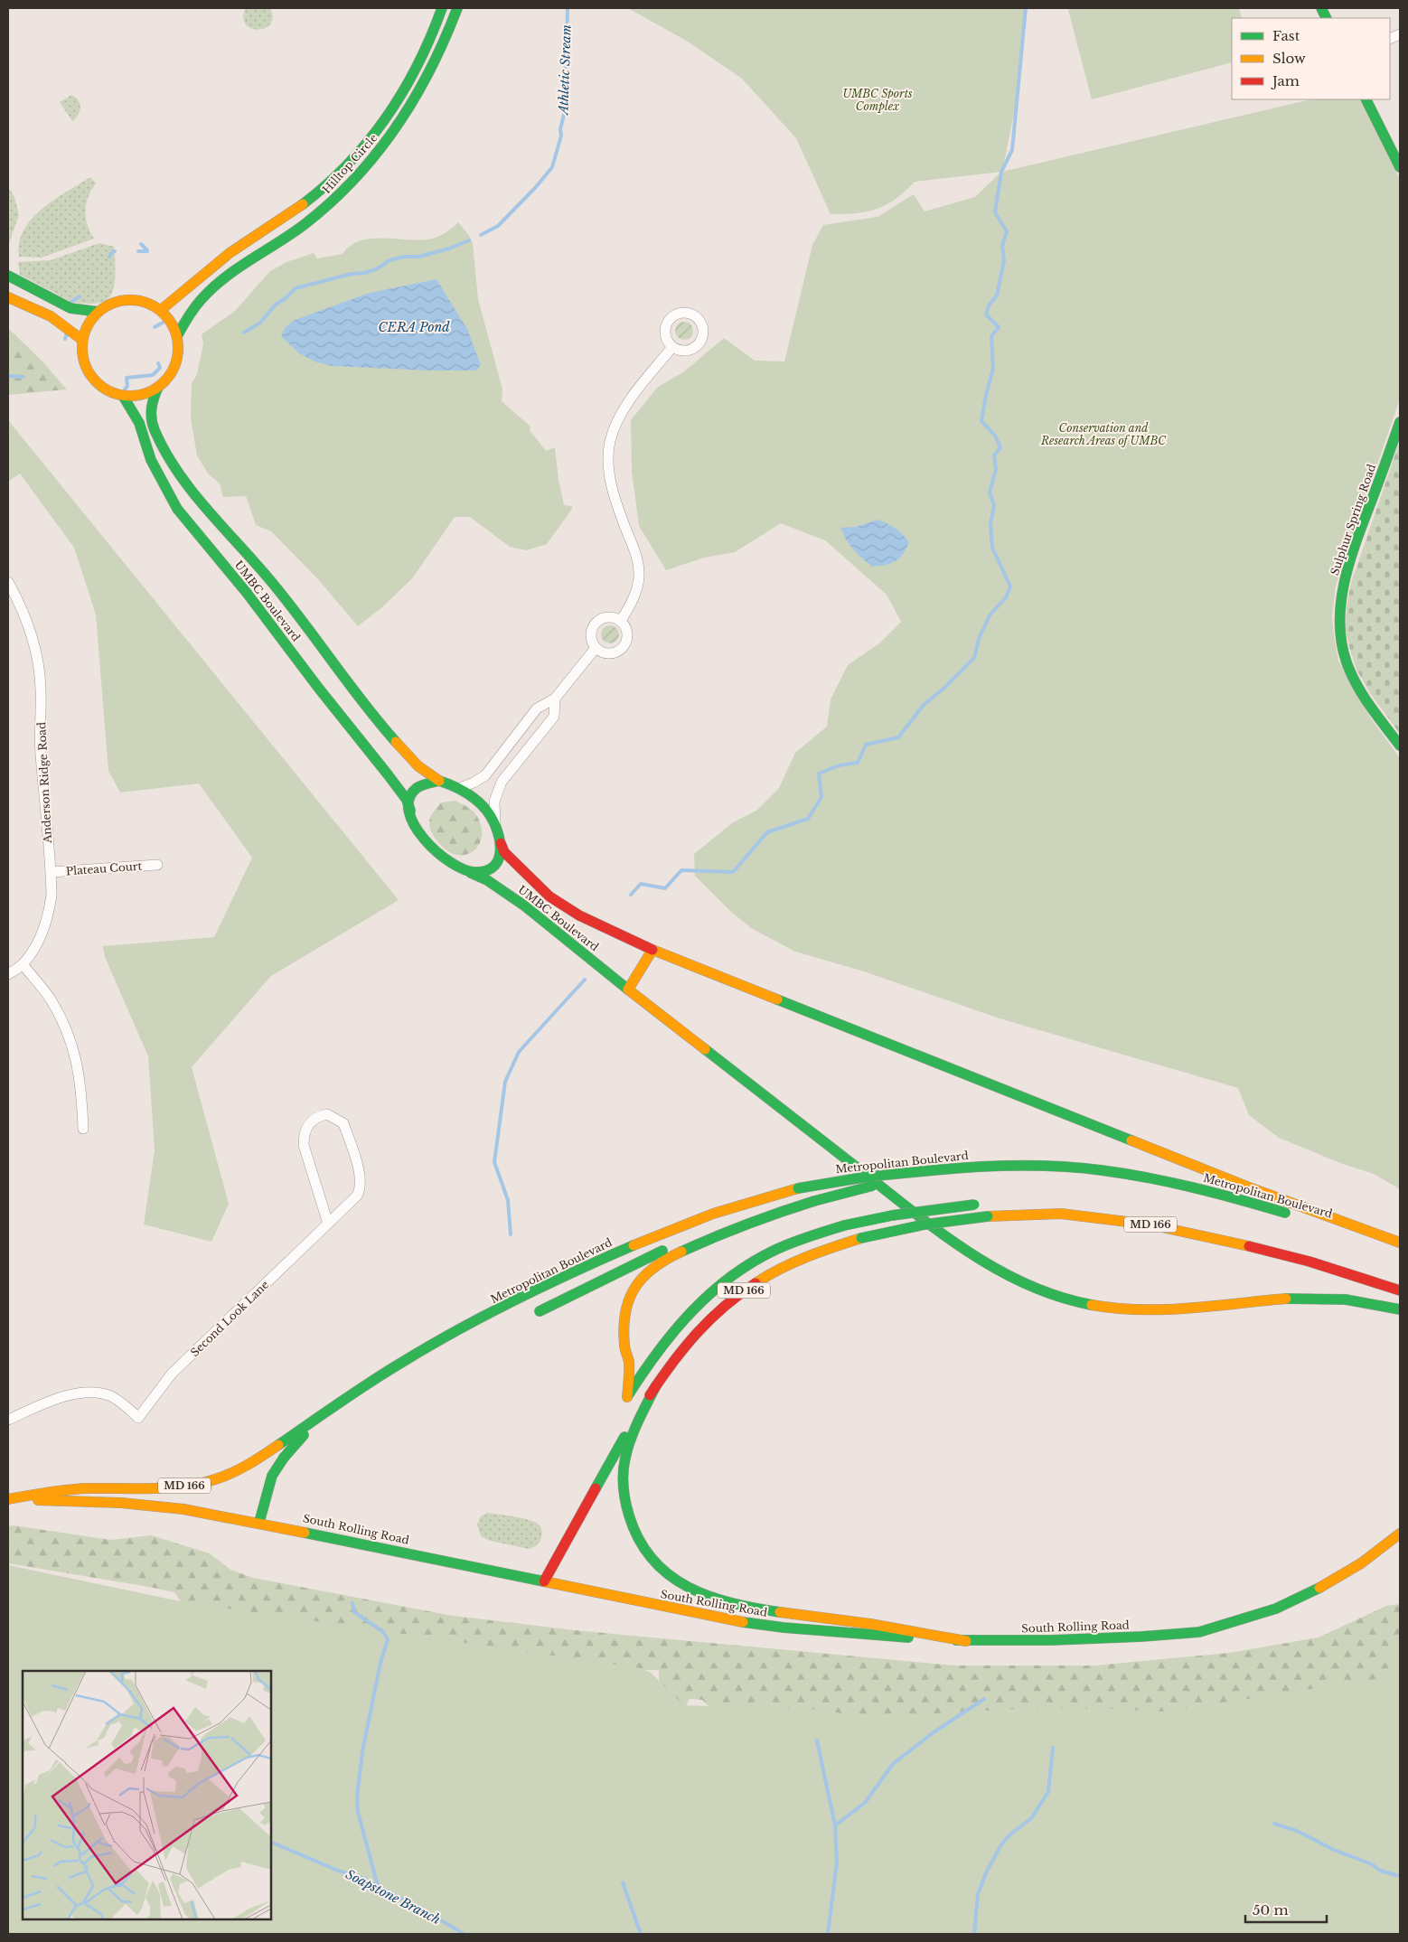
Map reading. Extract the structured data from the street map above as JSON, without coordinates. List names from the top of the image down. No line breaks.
{"streets":{"main road":["Hilltop Circle","Sulphur Spring Road","UMBC Boulevard","Metropolitan Boulevard","MD 166","South Rolling Road"],"street":["Anderson Ridge Road","Plateau Court","Second Look Lane"]},"crossings":[["Hilltop Circle","UMBC Boulevard"],["Anderson Ridge Road","Plateau Court"],["Metropolitan Boulevard","MD 166"],["MD 166","South Rolling Road"]],"water":["Athletic Stream","CERA Pond","Soapstone Branch"],"parks":["UMBC Sports Complex","Conservation and Research Areas of UMBC"],"legend":["Fast","Slow","Jam"],"scale_bar":"50 m"}
